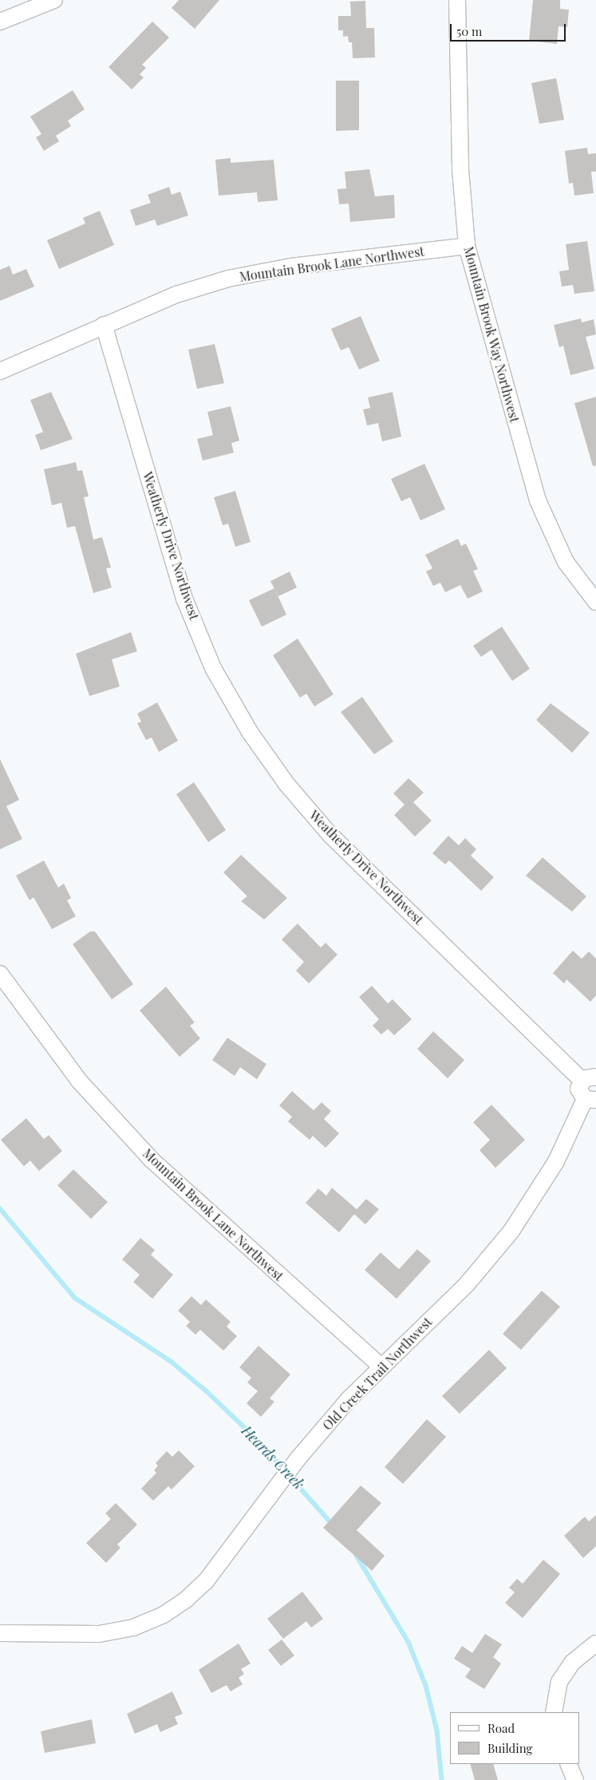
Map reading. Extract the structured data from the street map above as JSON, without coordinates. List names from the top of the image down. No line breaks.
{"streets":{"street":["Mountain Brook Lane Northwest","Mountain Brook Way Northwest","Weatherly Drive Northwest","Old Creek Trail Northwest"]},"crossings":[["Mountain Brook Lane Northwest","Mountain Brook Way Northwest"],["Mountain Brook Lane Northwest","Weatherly Drive Northwest"],["Mountain Brook Lane Northwest","Old Creek Trail Northwest"]],"water":["Heards Creek"],"legend":["Road","Building"],"scale_bar":"50 m"}
